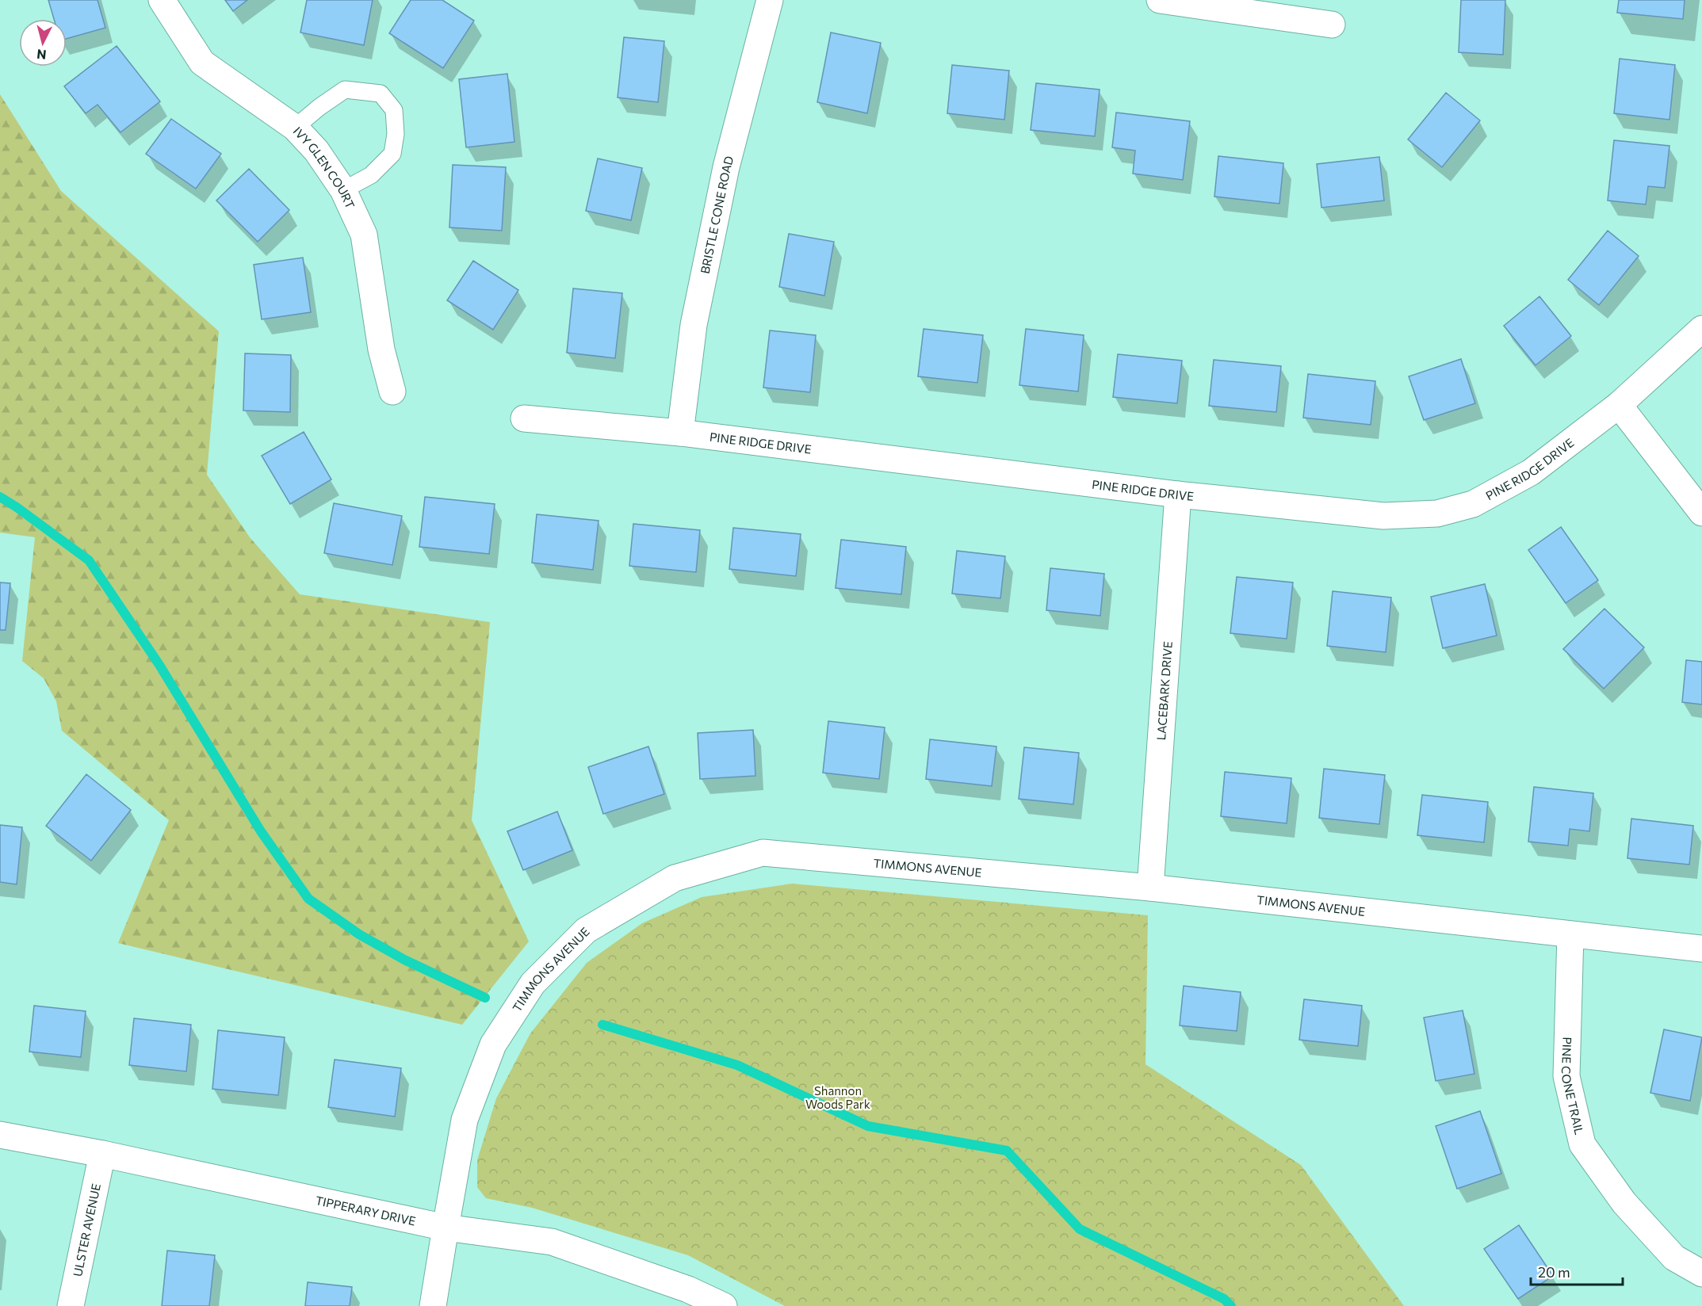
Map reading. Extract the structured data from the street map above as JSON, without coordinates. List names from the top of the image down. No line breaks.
{"streets":{"street":["IVY GLEN COURT","BRISTLE CONE ROAD","PINE RIDGE DRIVE","LACEBARK DRIVE","TIMMONS AVENUE","PINE CONE TRAIL","TIPPERARY DRIVE","ULSTER AVENUE"]},"crossings":[["BRISTLE CONE ROAD","PINE RIDGE DRIVE"],["PINE RIDGE DRIVE","LACEBARK DRIVE"],["LACEBARK DRIVE","TIMMONS AVENUE"],["TIMMONS AVENUE","PINE CONE TRAIL"],["TIMMONS AVENUE","TIPPERARY DRIVE"],["TIPPERARY DRIVE","ULSTER AVENUE"]],"parks":["Shannon Woods Park"],"scale_bar":"20 m","north":"bottom"}
